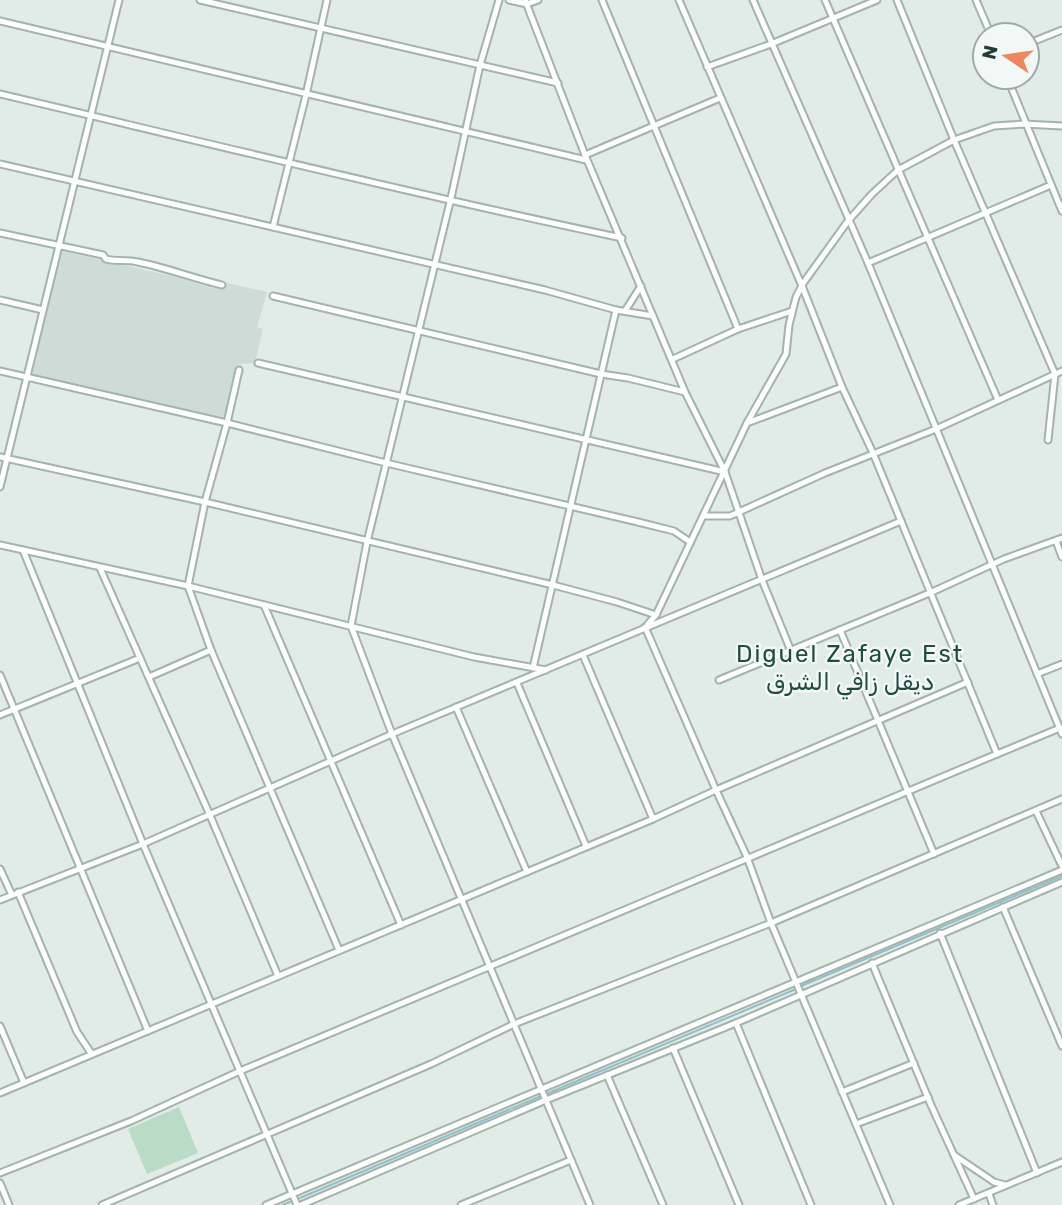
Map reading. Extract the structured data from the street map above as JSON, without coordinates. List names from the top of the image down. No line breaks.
{"districts":["Diguel Zafaye Est ديقل زافي الشرق"],"north":"left"}
